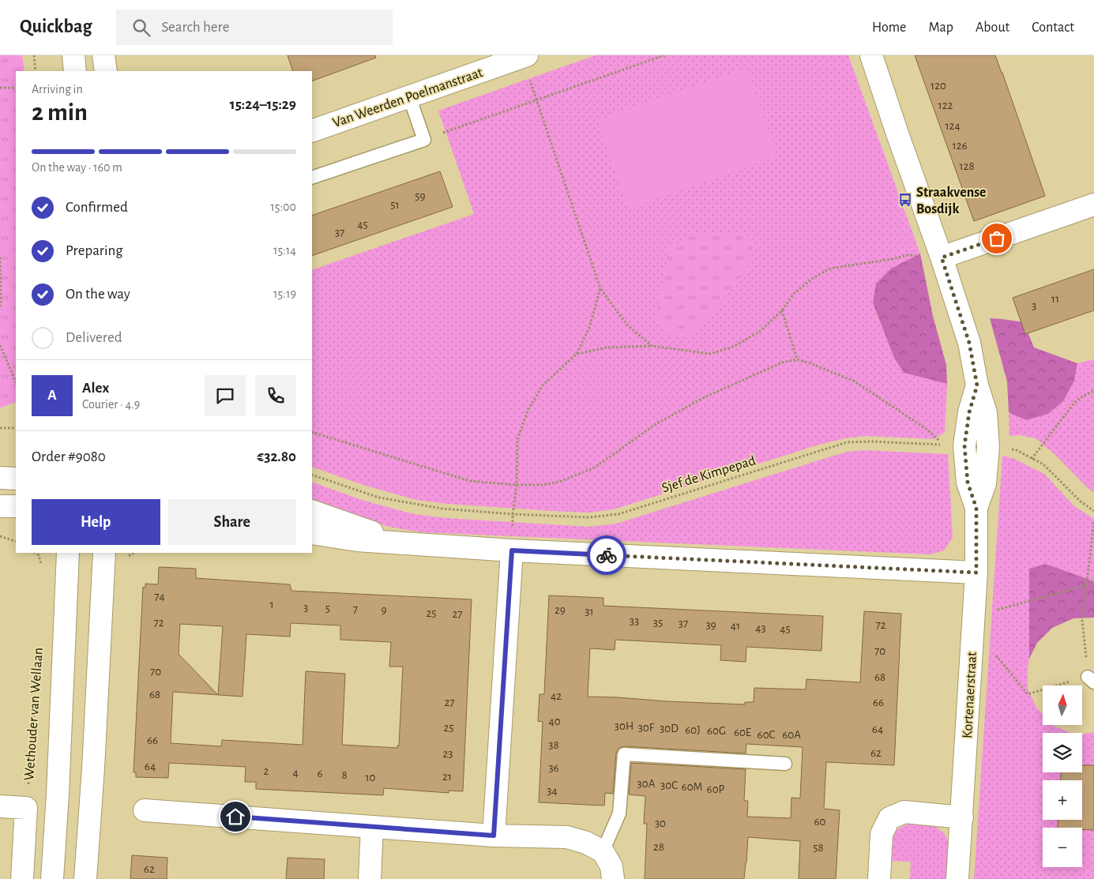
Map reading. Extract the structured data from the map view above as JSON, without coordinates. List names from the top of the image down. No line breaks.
{"streets":{"street":["Van Weerden Poelmanstraat","Kortenaerstraat","Wethouder van Wellaan"],"path":["Sjef de Kimpepad"]},"places":{"bus stop":["Straakvense Bosdijk"]},"house_numbers":["120","122","124","126","128","59","51","45","37","11","3","74","1","3","5","7","9","29","31","25","27","33","72","35","37","39","72","41","43","45","70","70","68","68","42","27","66","40","30H","25","30F","30D","64","60J","60G","60E","60C","60A","66","38","62","23","64","36","2","4","6","8","21","10","30A","30C","60M","60P","34","60","30","28","58","62"],"north":"top","page":{"header":"Quickbag","search":"Search here","nav":["Home","Map","About","Contact"],"heading":["2 min","Arriving in","15:24–15:29"],"panel":["Alex","Courier · 4.9","Order #9080","€32.80"],"bar":"On the way · 160 m","list":[["Confirmed","15:00"],["Preparing","15:14"],["On the way","15:19"],"Delivered"],"round":"A","buttons":["Help","Share"],"map_buttons":["+","−"]}}
